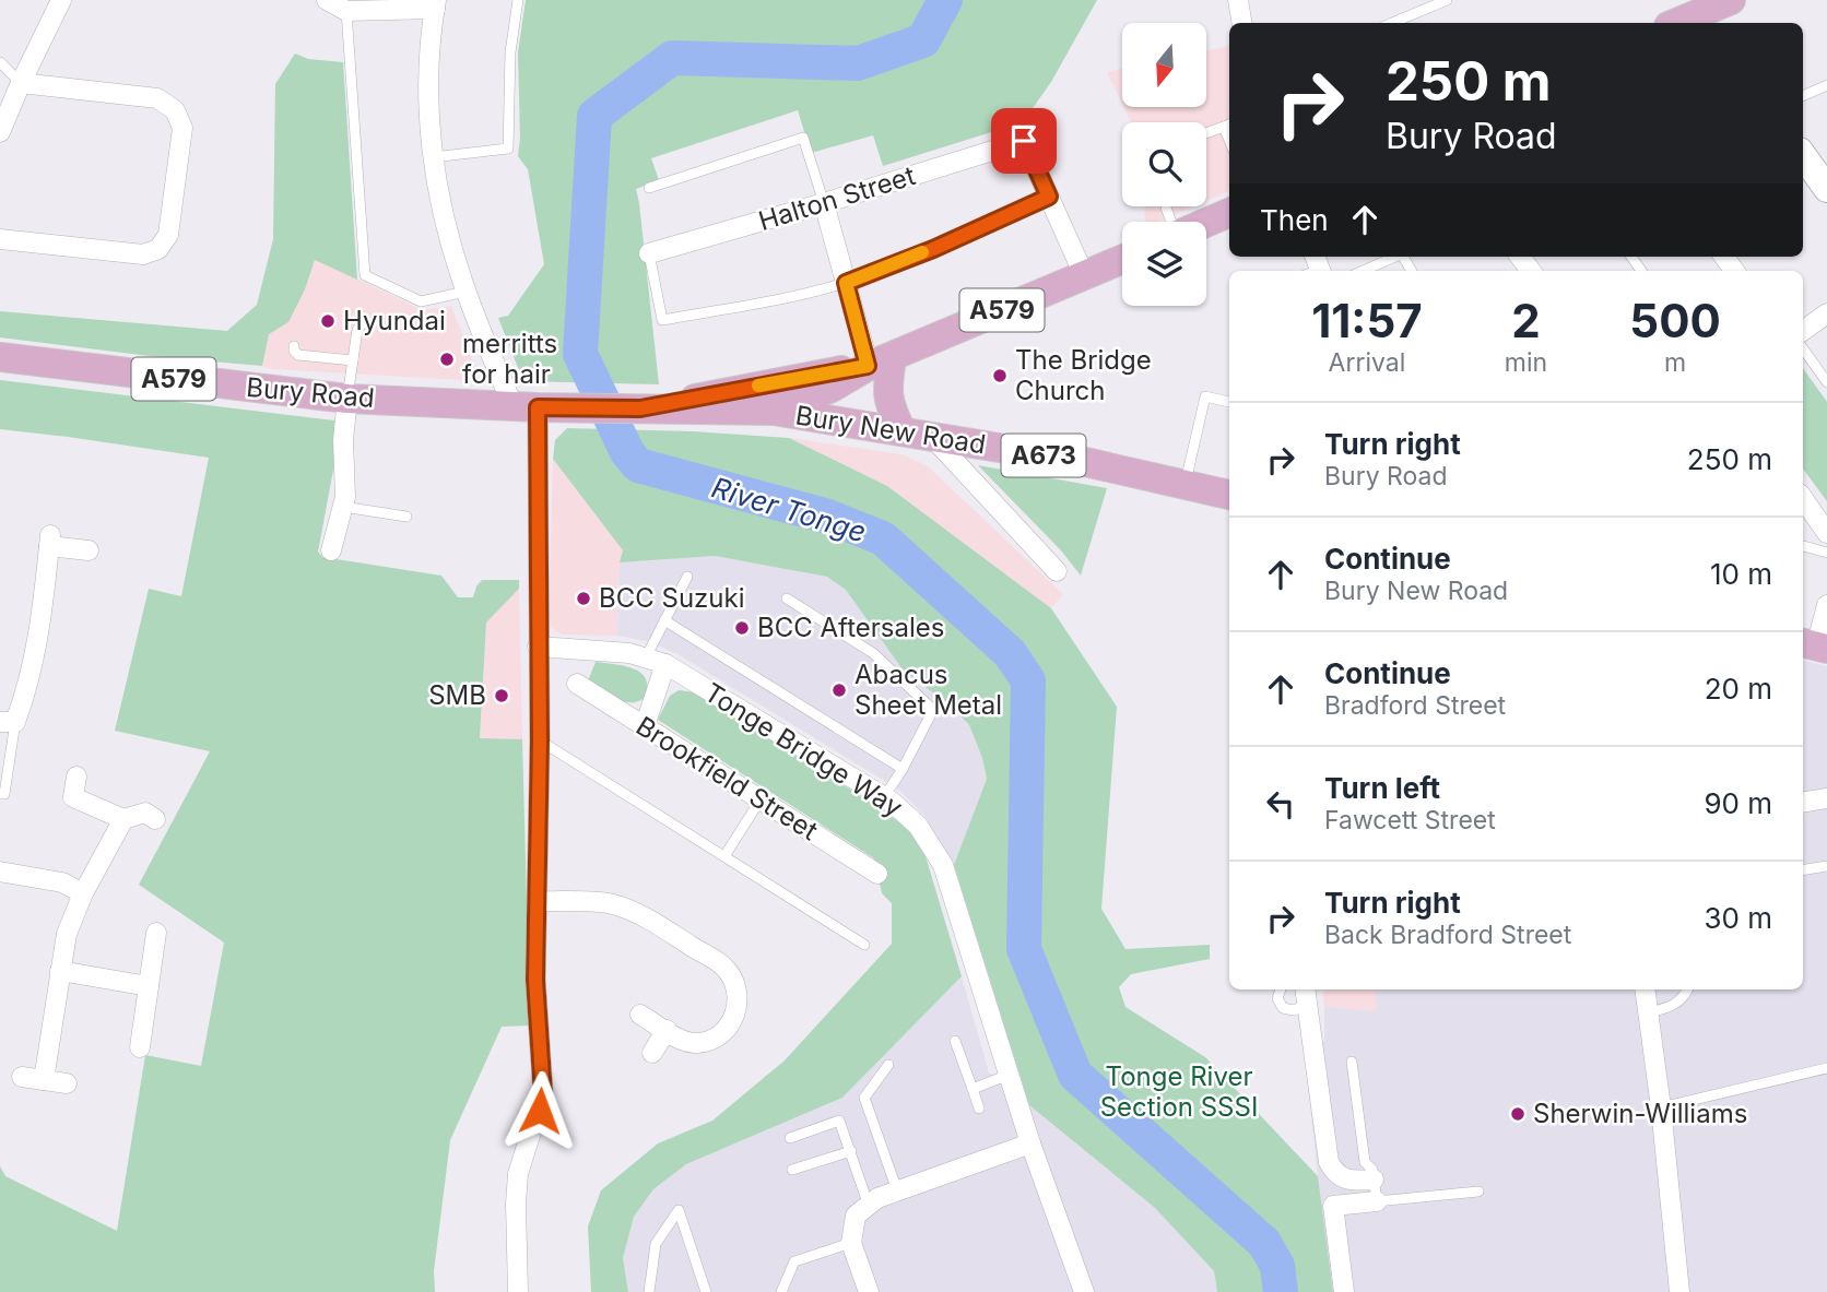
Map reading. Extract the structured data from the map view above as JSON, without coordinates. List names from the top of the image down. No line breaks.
{"streets":{"main road":["A579","Bury Road","Bury New Road","A673"],"street":["Halton Street","Tonge Bridge Way","Brookfield Street"]},"crossings":[["A579","Bury Road"],["A579","Bury New Road"]],"water":["River Tonge"],"parks":["Tonge River Section SSSI"],"places":["Hyundai","merritts for hair","The Bridge Church","BCC Suzuki","BCC Aftersales","Abacus Sheet Metal","SMB","Sherwin-Williams"],"north":"bottom","page":{"turn":["250 m","Bury Road"],"then":"Then","eta":["11:57","Arrival","2","min","500","m"],"list":[{"name":"Turn right","note":"Bury Road","value":"250 m"},{"name":"Continue","note":"Bury New Road","value":"10 m"},{"name":"Continue","note":"Bradford Street","value":"20 m"},{"name":"Turn left","note":"Fawcett Street","value":"90 m"},{"name":"Turn right","note":"Back Bradford Street","value":"30 m"}]}}
